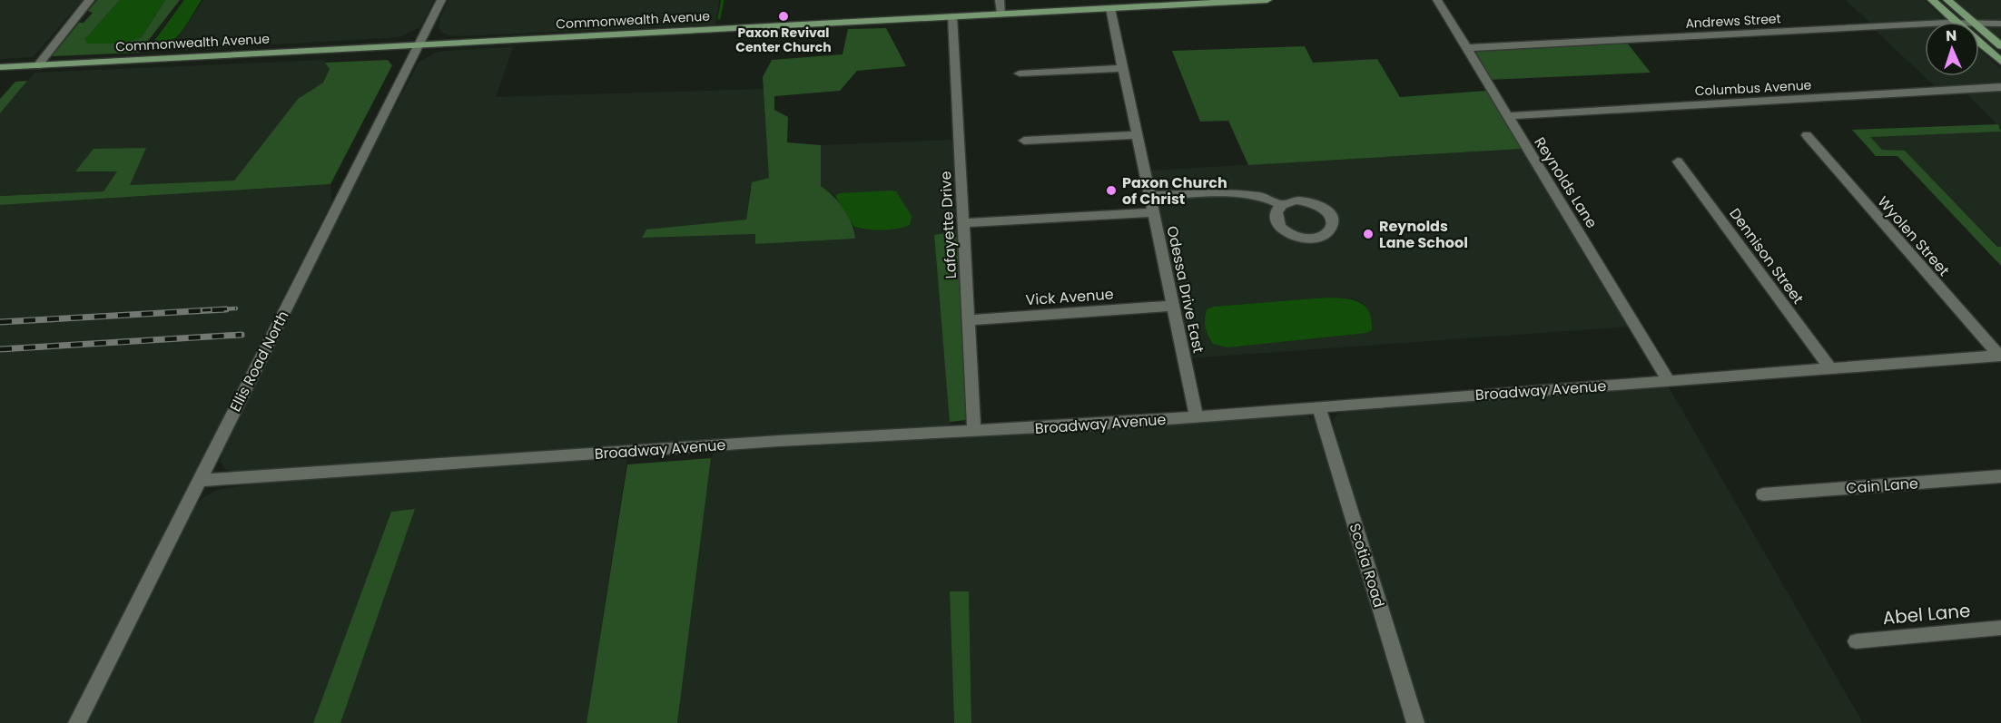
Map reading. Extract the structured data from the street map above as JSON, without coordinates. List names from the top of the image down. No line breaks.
{"streets":{"main road":["Commonwealth Avenue"],"street":["Andrews Street","Columbus Avenue","Reynolds Lane","Lafayette Drive","Wyolen Street","Dennison Street","Odessa Drive East","Vick Avenue","Ellis Road North","Broadway Avenue","Cain Lane","Scotia Road","Abel Lane"]},"crossings":[["Commonwealth Avenue","Lafayette Drive"],["Commonwealth Avenue","Odessa Drive East"],["Commonwealth Avenue","Ellis Road North"],["Andrews Street","Reynolds Lane"],["Columbus Avenue","Reynolds Lane"],["Reynolds Lane","Broadway Avenue"],["Lafayette Drive","Vick Avenue"],["Lafayette Drive","Broadway Avenue"],["Wyolen Street","Broadway Avenue"],["Dennison Street","Broadway Avenue"],["Odessa Drive East","Vick Avenue"],["Odessa Drive East","Broadway Avenue"],["Ellis Road North","Broadway Avenue"],["Broadway Avenue","Scotia Road"]],"places":["Paxon Revival Center Church","Paxon Church of Christ","Reynolds Lane School"],"north":"top"}
